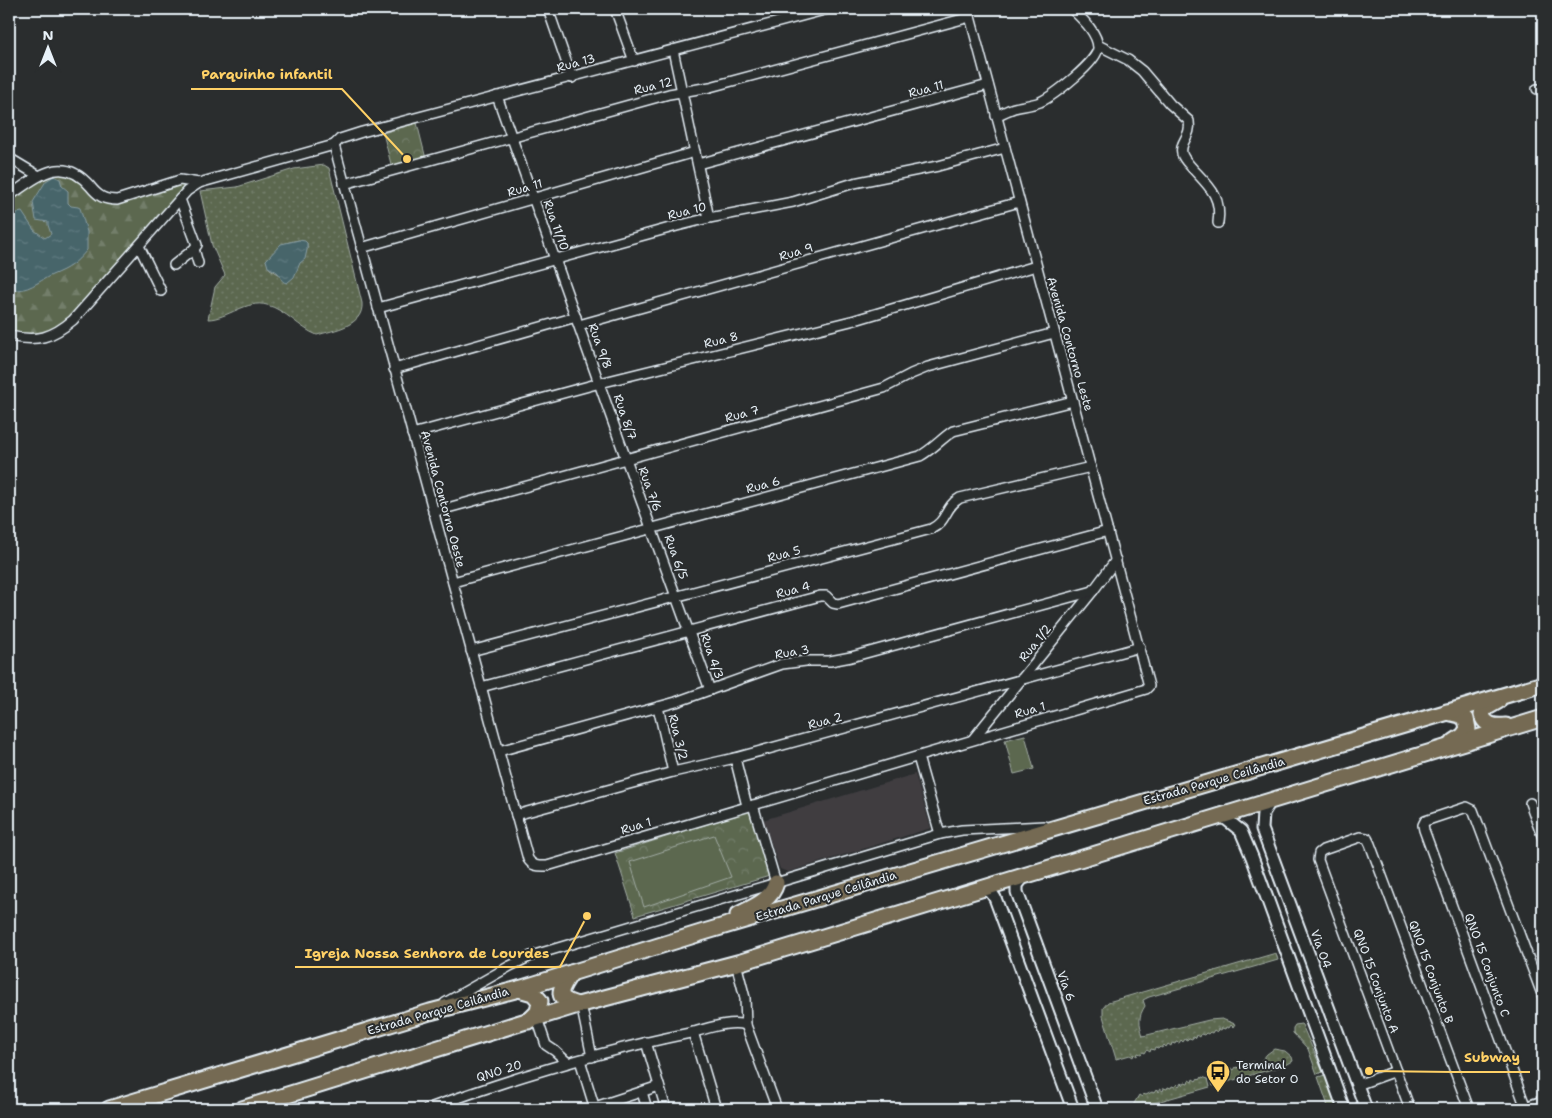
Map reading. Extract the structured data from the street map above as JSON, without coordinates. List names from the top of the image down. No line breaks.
{"streets":{"highway":["Estrada Parque Ceilândia"],"main road":["Via O4","Via 6"],"street":["Rua 13","Rua 12","Rua 11","Rua 10","Rua 11/10","Rua 9","Rua 8","Avenida Contorno Leste","Rua 9/8","Rua 7","Rua 8/7","Rua 6","Rua 7/6","Avenida Contorno Oeste","Rua 5","Rua 6/5","Rua 4","Rua 1/2","Rua 3","Rua 4/3","Rua 1","Rua 2","Rua 3/2","QNO 15 Conjunto C","QNO 15 Conjunto B","QNO 15 Conjunto A","QNO 20"]},"crossings":[["Rua 13","Rua 11/10"],["Rua 13","Avenida Contorno Oeste"],["Rua 12","Rua 11/10"],["Rua 12","Avenida Contorno Leste"],["Rua 12","Avenida Contorno Oeste"],["Rua 11","Rua 11/10"],["Rua 11","Avenida Contorno Leste"],["Rua 11","Avenida Contorno Oeste"],["Rua 10","Rua 11/10"],["Rua 10","Avenida Contorno Leste"],["Rua 10","Avenida Contorno Oeste"],["Rua 11/10","Rua 9"],["Rua 11/10","Rua 9/8"],["Rua 9","Avenida Contorno Leste"],["Rua 9","Rua 9/8"],["Rua 9","Avenida Contorno Oeste"],["Rua 8","Avenida Contorno Leste"],["Rua 8","Rua 9/8"],["Rua 8","Rua 8/7"],["Rua 8","Avenida Contorno Oeste"],["Avenida Contorno Leste","Rua 7"],["Avenida Contorno Leste","Rua 6"],["Avenida Contorno Leste","Rua 5"],["Avenida Contorno Leste","Rua 4"],["Avenida Contorno Leste","Rua 1/2"],["Avenida Contorno Leste","Rua 1"],["Avenida Contorno Leste","Rua 2"],["Rua 9/8","Rua 8/7"],["Rua 7","Rua 8/7"],["Rua 7","Rua 7/6"],["Rua 7","Avenida Contorno Oeste"],["Rua 8/7","Rua 7/6"],["Rua 6","Rua 7/6"],["Rua 6","Avenida Contorno Oeste"],["Rua 6","Rua 6/5"],["Rua 7/6","Rua 6/5"],["Avenida Contorno Oeste","Rua 5"],["Avenida Contorno Oeste","Rua 4"],["Avenida Contorno Oeste","Rua 3"],["Avenida Contorno Oeste","Rua 1"],["Avenida Contorno Oeste","Rua 2"],["Rua 5","Rua 6/5"],["Rua 6/5","Rua 4"],["Rua 6/5","Rua 4/3"],["Rua 4","Rua 4/3"],["Rua 1/2","Rua 3"],["Rua 1/2","Rua 1"],["Rua 1/2","Rua 2"],["Rua 3","Rua 4/3"],["Rua 3","Rua 3/2"],["Rua 2","Rua 3/2"],["QNO 15 Conjunto B","QNO 15 Conjunto A"]],"places":{"other":["Parquinho infantil","Igreja Nossa Senhora de Lourdes","Subway"],"bus stop":["Terminal do Setor O"]},"north":"top"}
